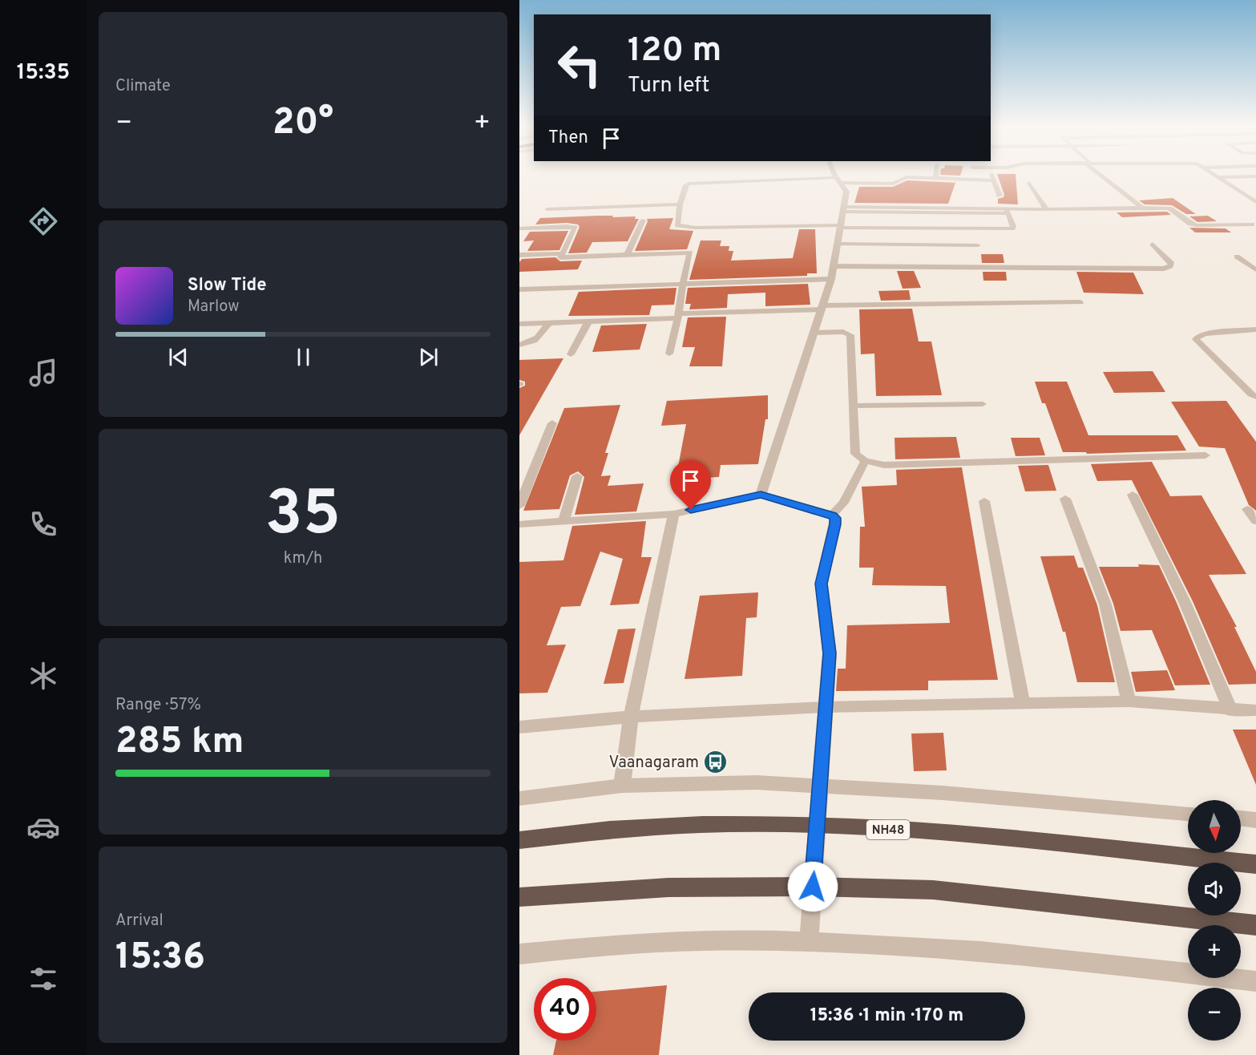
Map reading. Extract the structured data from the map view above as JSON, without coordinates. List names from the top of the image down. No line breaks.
{"streets":{"highway":["NH48"]},"places":{"bus stop":["Vaanagaram"]},"north":"bottom","page":{"tabs":"15:35","tile":["Climate",["35","km/h"],["Range · 57%","285 km"],["Arrival","15:36"]],"turn":["120 m","Turn left"],"heat":["−","20°","+"],"then":"Then","song":["Slow Tide","Marlow"],"map_buttons":["+","−"],"limit":"40","trip":"15:36 · 1 min · 170 m"}}
